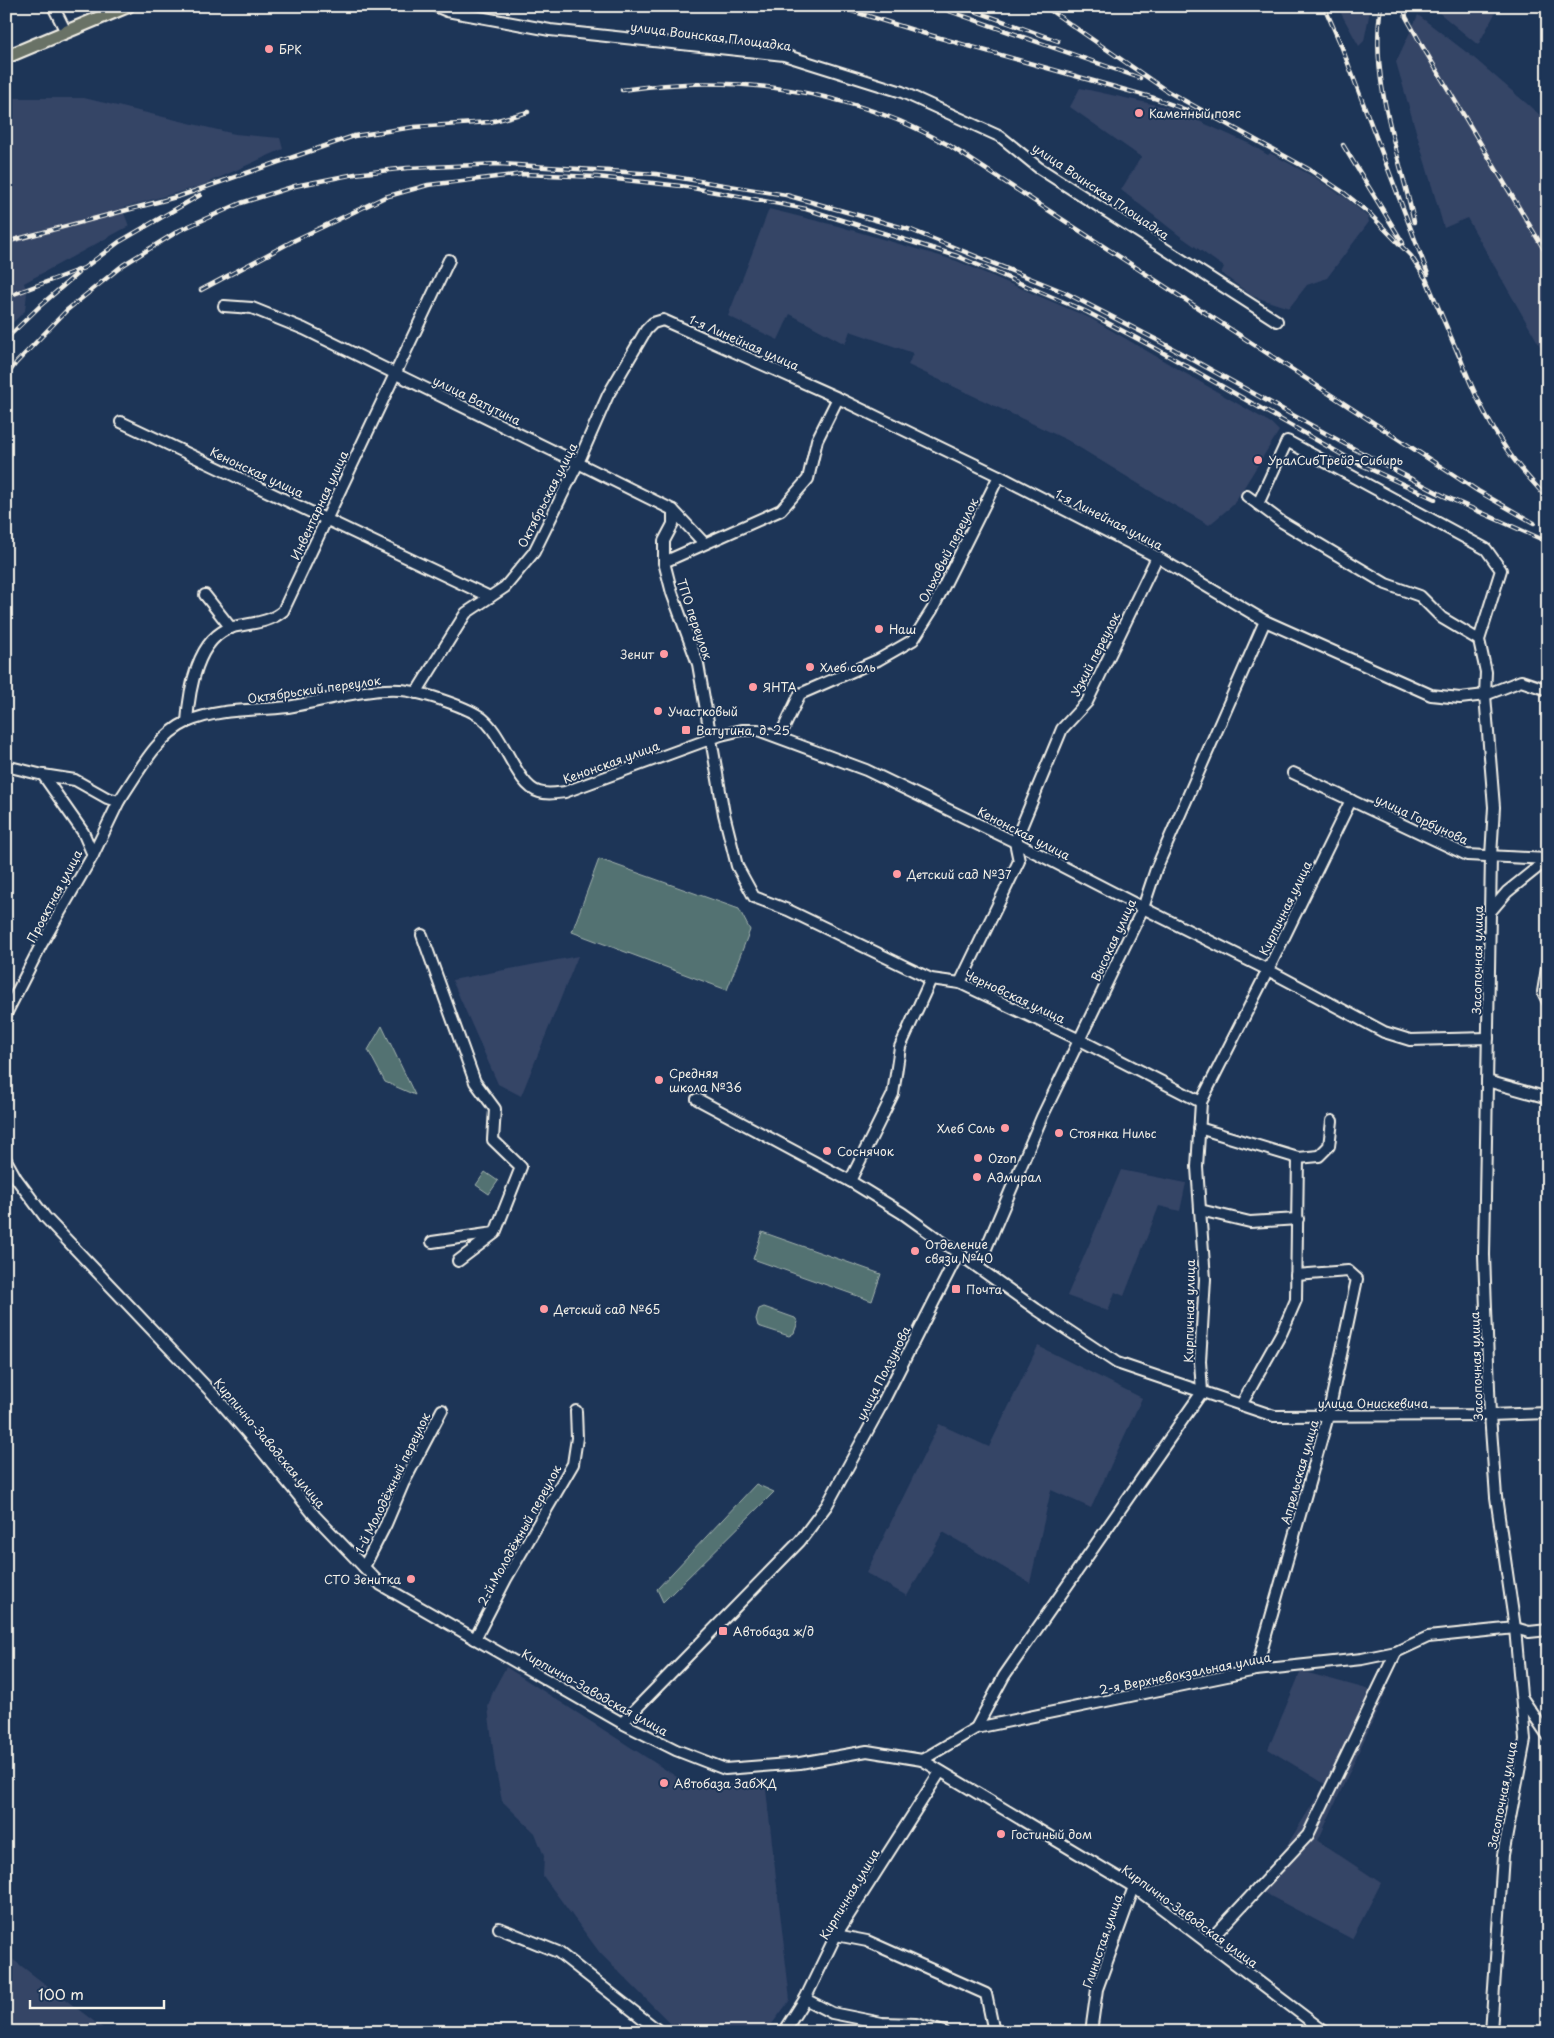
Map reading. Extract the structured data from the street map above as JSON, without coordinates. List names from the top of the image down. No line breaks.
{"streets":{"street":["улица Воинская Площадка","1-я Линейная улица","улица Ватутина","Кенонская улица","Октябрьская улица","Инвентарная улица","Ольховый переулок","ТПО переулок","Узкий переулок","Октябрьский переулок","улица Горбунова","Проектная улица","Кирпичная улица","Высокая улица","Засопочная улица","Черновская улица","улица Ползунова","улица Онискевича","Кирпично-Заводская улица","Апрельская улица","1-й Молодёжный переулок","2-й Молодёжный переулок","2-я Верхневокзальная улица","Глинистая улица"]},"crossings":[["1-я Линейная улица","Октябрьская улица"],["1-я Линейная улица","Ольховый переулок"],["1-я Линейная улица","Узкий переулок"],["1-я Линейная улица","Высокая улица"],["1-я Линейная улица","Засопочная улица"],["улица Ватутина","Октябрьская улица"],["улица Ватутина","Инвентарная улица"],["улица Ватутина","ТПО переулок"],["Кенонская улица","Октябрьская улица"],["Кенонская улица","Инвентарная улица"],["Кенонская улица","Ольховый переулок"],["Кенонская улица","ТПО переулок"],["Кенонская улица","Узкий переулок"],["Кенонская улица","Октябрьский переулок"],["Кенонская улица","Кирпичная улица"],["Кенонская улица","Высокая улица"],["Кенонская улица","Засопочная улица"],["Октябрьская улица","Октябрьский переулок"],["Инвентарная улица","Октябрьский переулок"],["ТПО переулок","Черновская улица"],["Октябрьский переулок","Проектная улица"],["улица Горбунова","Кирпичная улица"],["улица Горбунова","Засопочная улица"],["Кирпичная улица","Черновская улица"],["Кирпичная улица","улица Онискевича"],["Кирпичная улица","Кирпично-Заводская улица"],["Высокая улица","Черновская улица"],["Высокая улица","улица Онискевича"],["Засопочная улица","улица Онискевича"],["Засопочная улица","2-я Верхневокзальная улица"],["улица Ползунова","улица Онискевича"],["улица Ползунова","Кирпично-Заводская улица"],["улица Онискевича","Апрельская улица"],["Кирпично-Заводская улица","1-й Молодёжный переулок"],["Кирпично-Заводская улица","2-й Молодёжный переулок"],["Кирпично-Заводская улица","2-я Верхневокзальная улица"],["Кирпично-Заводская улица","Глинистая улица"],["Апрельская улица","2-я Верхневокзальная улица"]],"places":{"other":["БРК","Каменный пояс","УралСибТрейд-Сибирь","Наш","Зенит","Хлеб соль","ЯНТА","Участковый","Детский сад №37","Средняя школа №36","Хлеб Соль","Стоянка Нильс","Соснячок","Ozon","Адмирал","Отделение связи №40","Детский сад №65","СТО Зенитка","Автобаза ЗабЖД","Гостиный дом"],"transit":["Ватутина, д. 25","Почта","Автобаза ж/д"]},"scale_bar":"100 m"}
